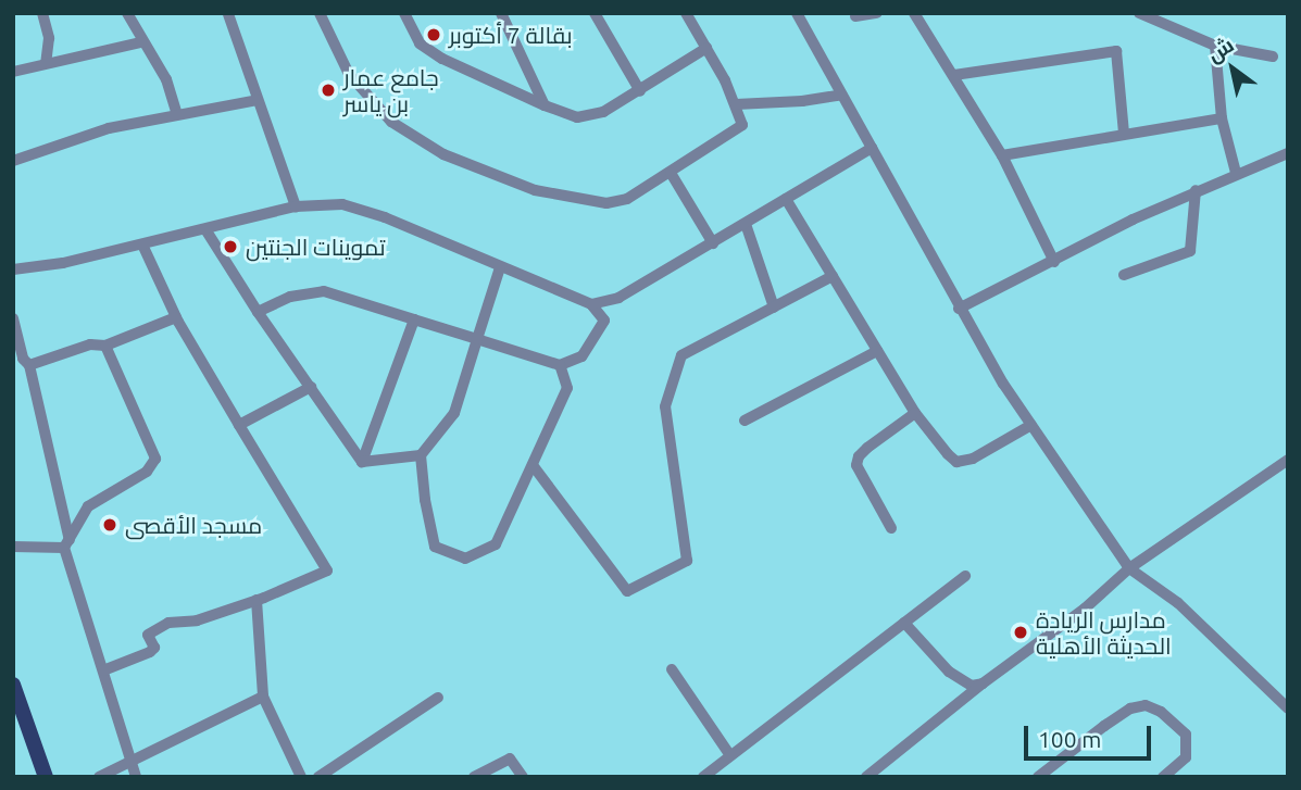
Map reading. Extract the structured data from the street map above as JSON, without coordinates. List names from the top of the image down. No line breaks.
{"places":["بقالة 7 أكتوبر","جامع عمار بن ياسر","تموينات الجنتين","مسجد الأقصى","مدارس الريادة الحديثة الأهلية"],"scale_bar":"100 m","north":"top left"}
